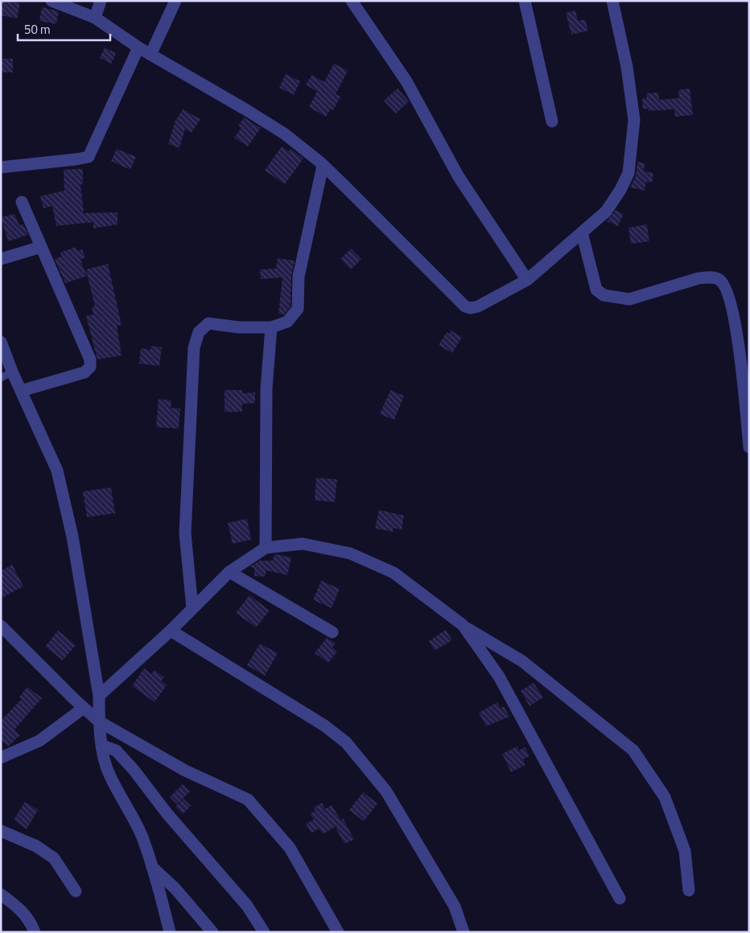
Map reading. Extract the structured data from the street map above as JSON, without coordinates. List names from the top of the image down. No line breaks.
{"scale_bar":"50 m"}
